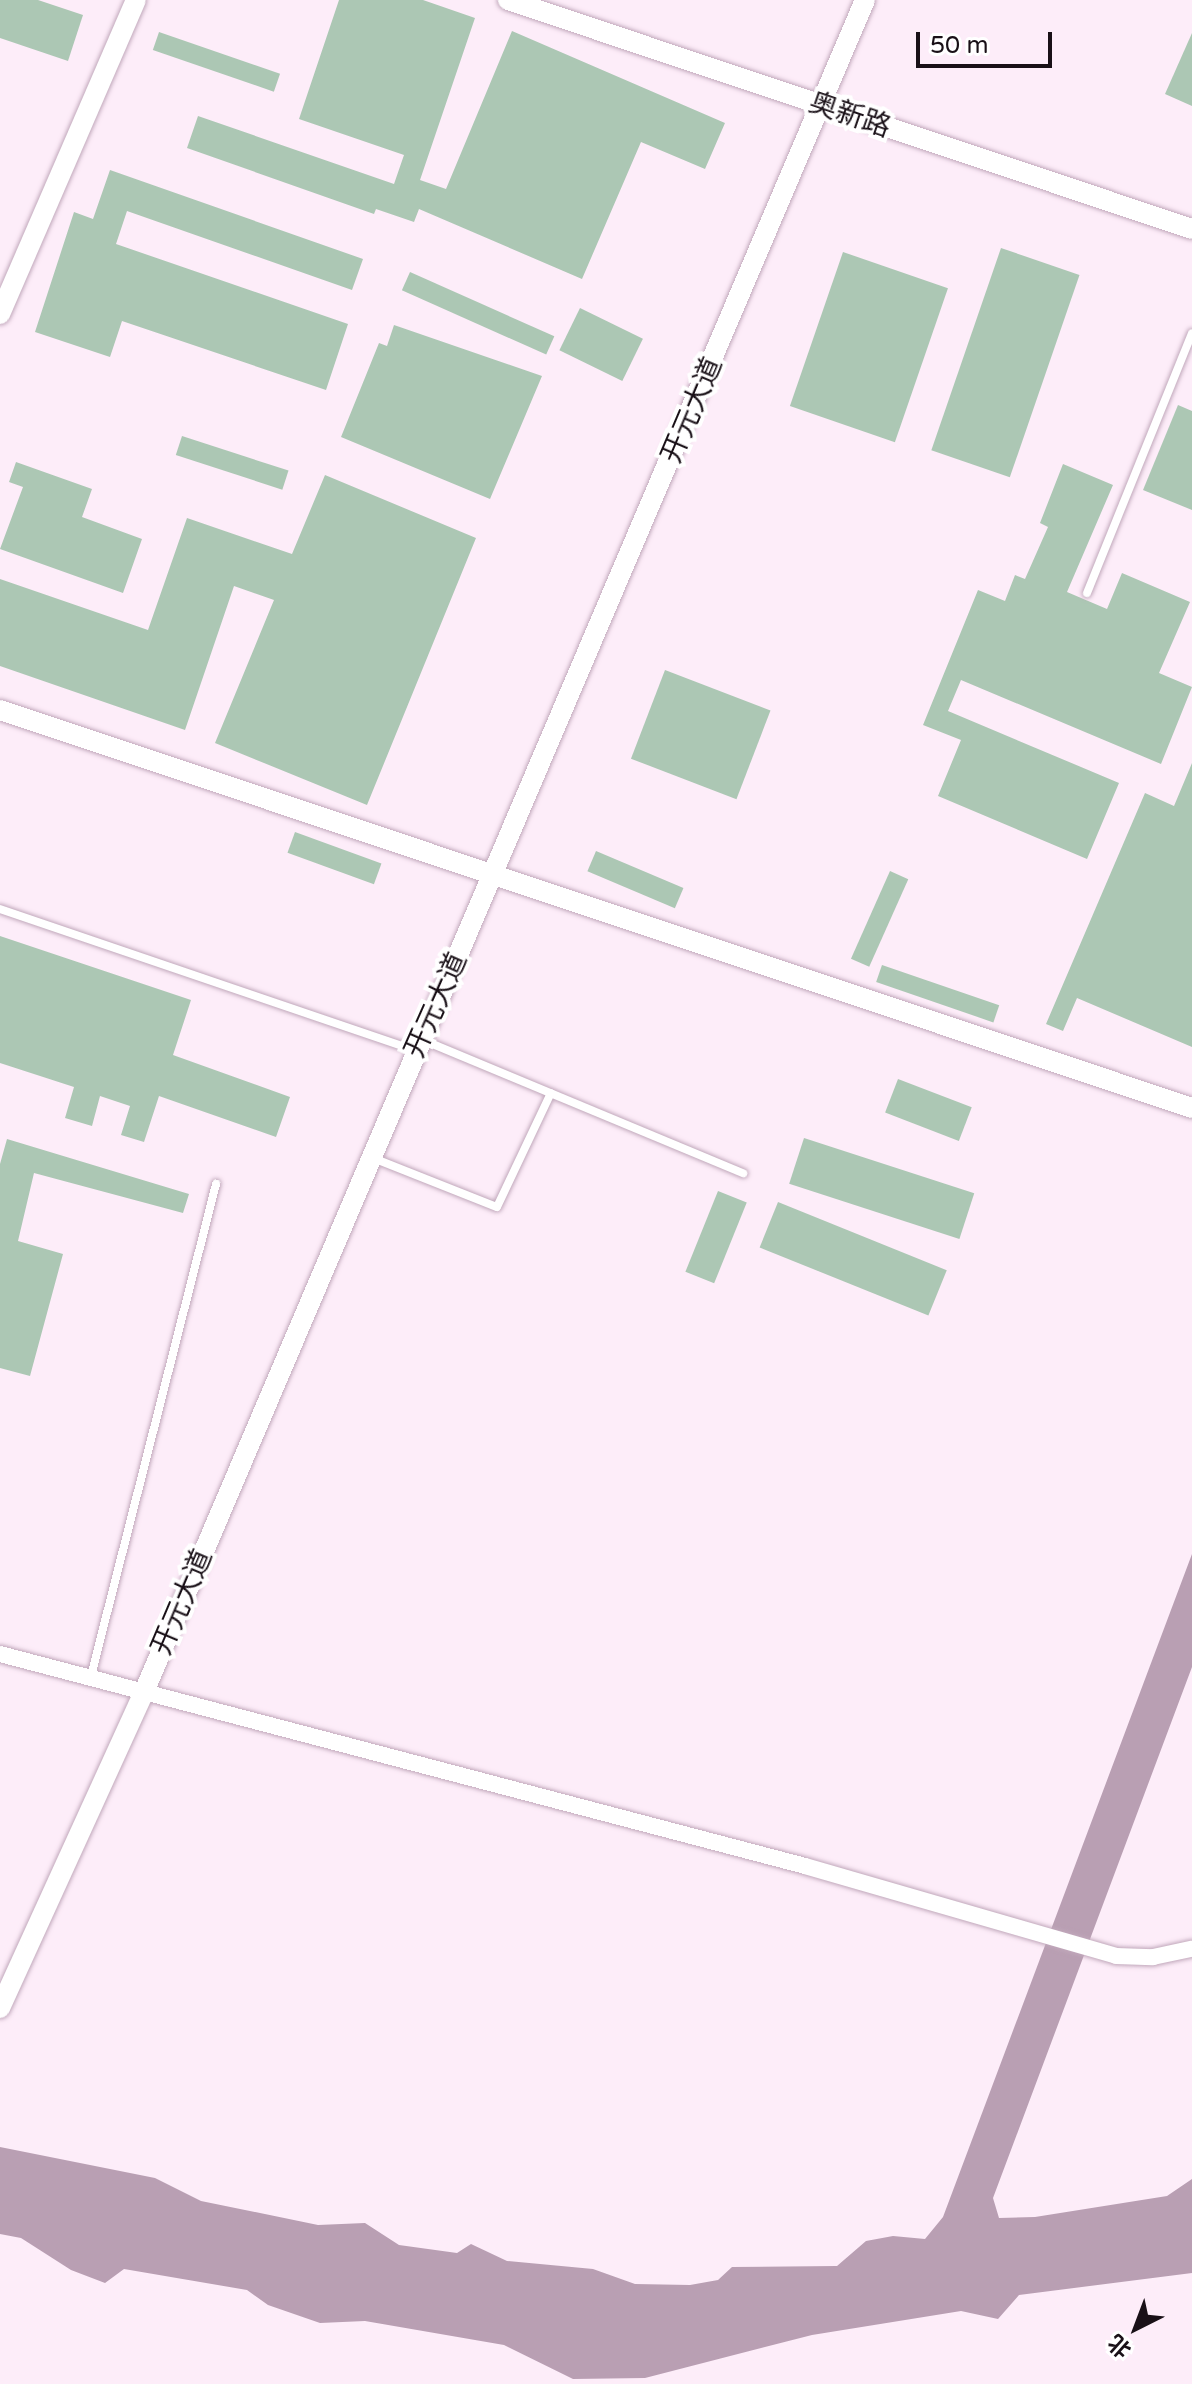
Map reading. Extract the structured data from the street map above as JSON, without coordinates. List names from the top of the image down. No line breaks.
{"streets":{"street":["奥新路","开元大道"]},"scale_bar":"50 m","north":"bottom left"}
